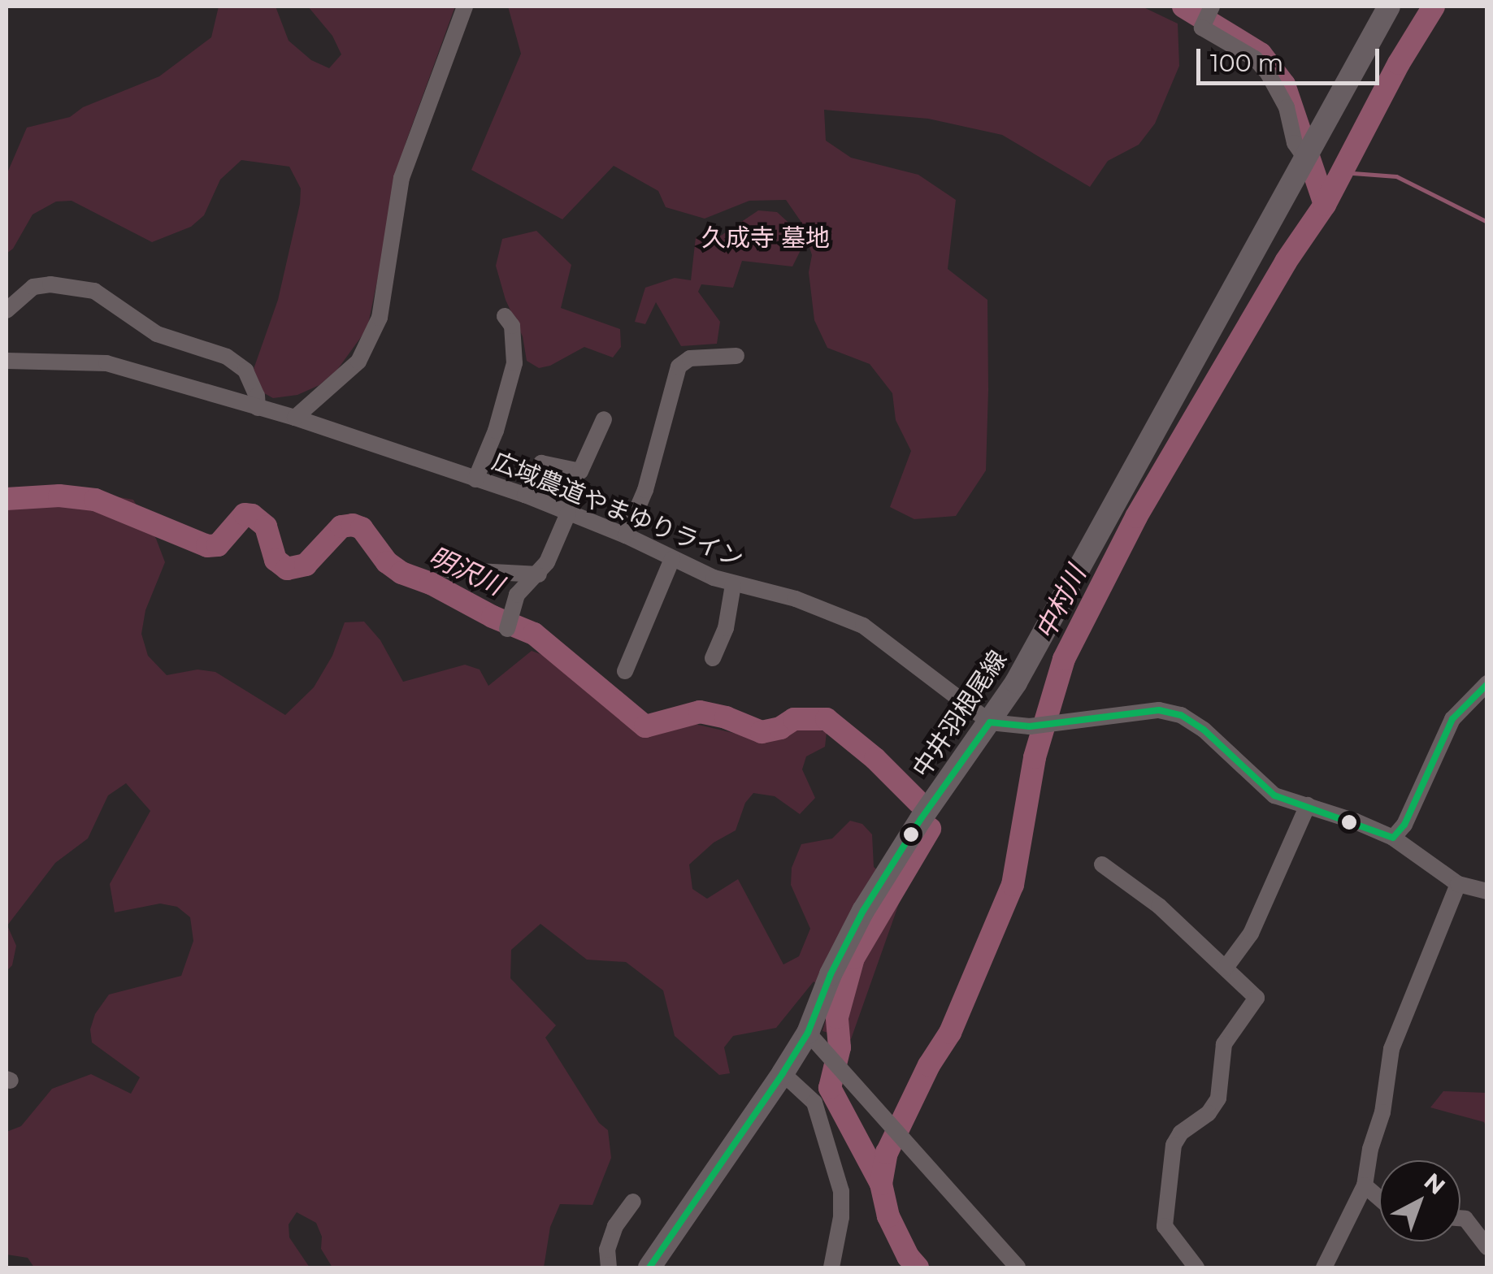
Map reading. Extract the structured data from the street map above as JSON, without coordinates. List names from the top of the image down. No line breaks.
{"streets":{"main road":["中井羽根尾線"],"street":["広域農道やまゆりライン"]},"crossings":[["広域農道やまゆりライン","中井羽根尾線"]],"water":["明沢川","中村川"],"parks":["久成寺 墓地"],"scale_bar":"100 m","north":"top right"}
